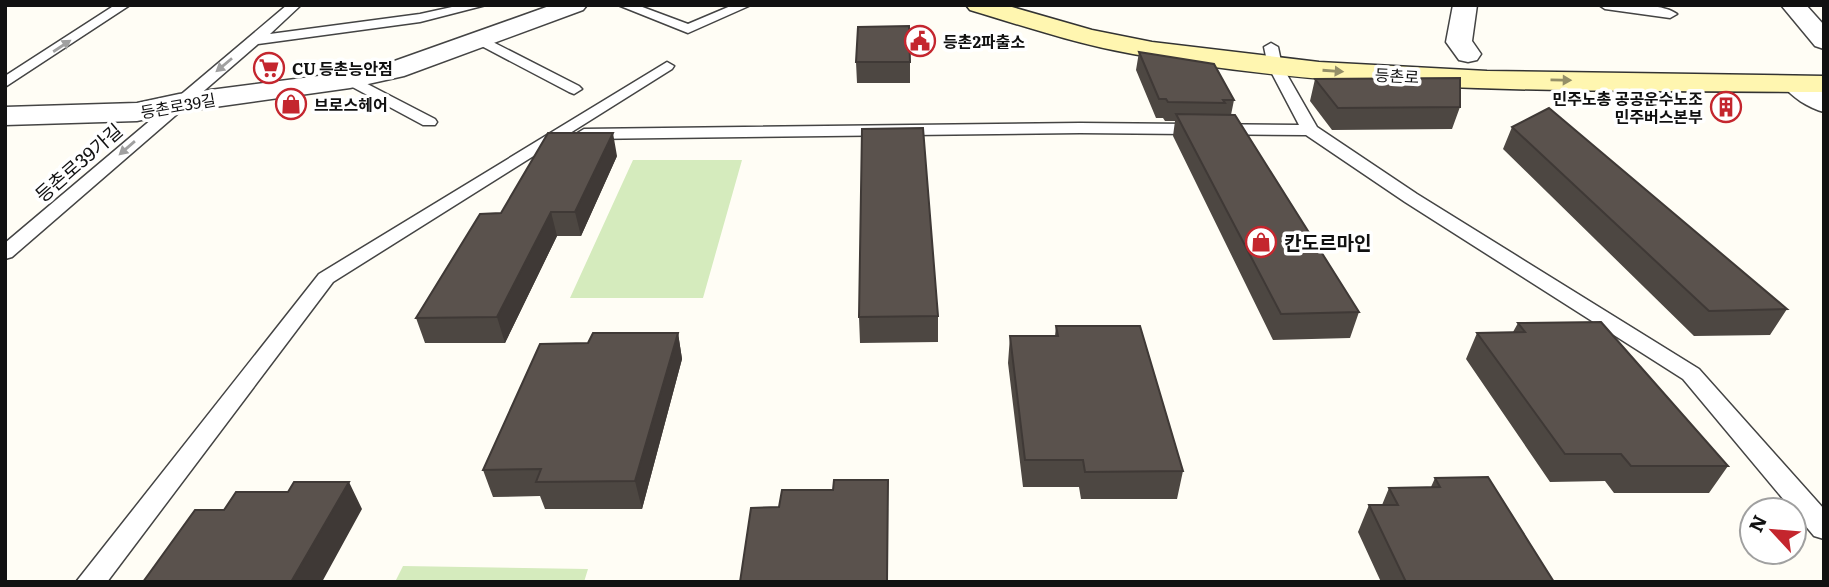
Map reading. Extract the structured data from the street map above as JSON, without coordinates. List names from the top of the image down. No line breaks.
{"streets":{"main road":["등촌로"],"street":["등촌로39길"],"lane":["등촌로39가길"]},"crossings":[["등촌로39길","등촌로39가길"]],"places":{"public building":["등촌2파출소"],"supermarket":["CU 등촌능안점"],"shop":["브로스헤어","칸도르마인"],"building":["민주노총 공공운수노조 민주버스본부"]},"north":"top left"}
